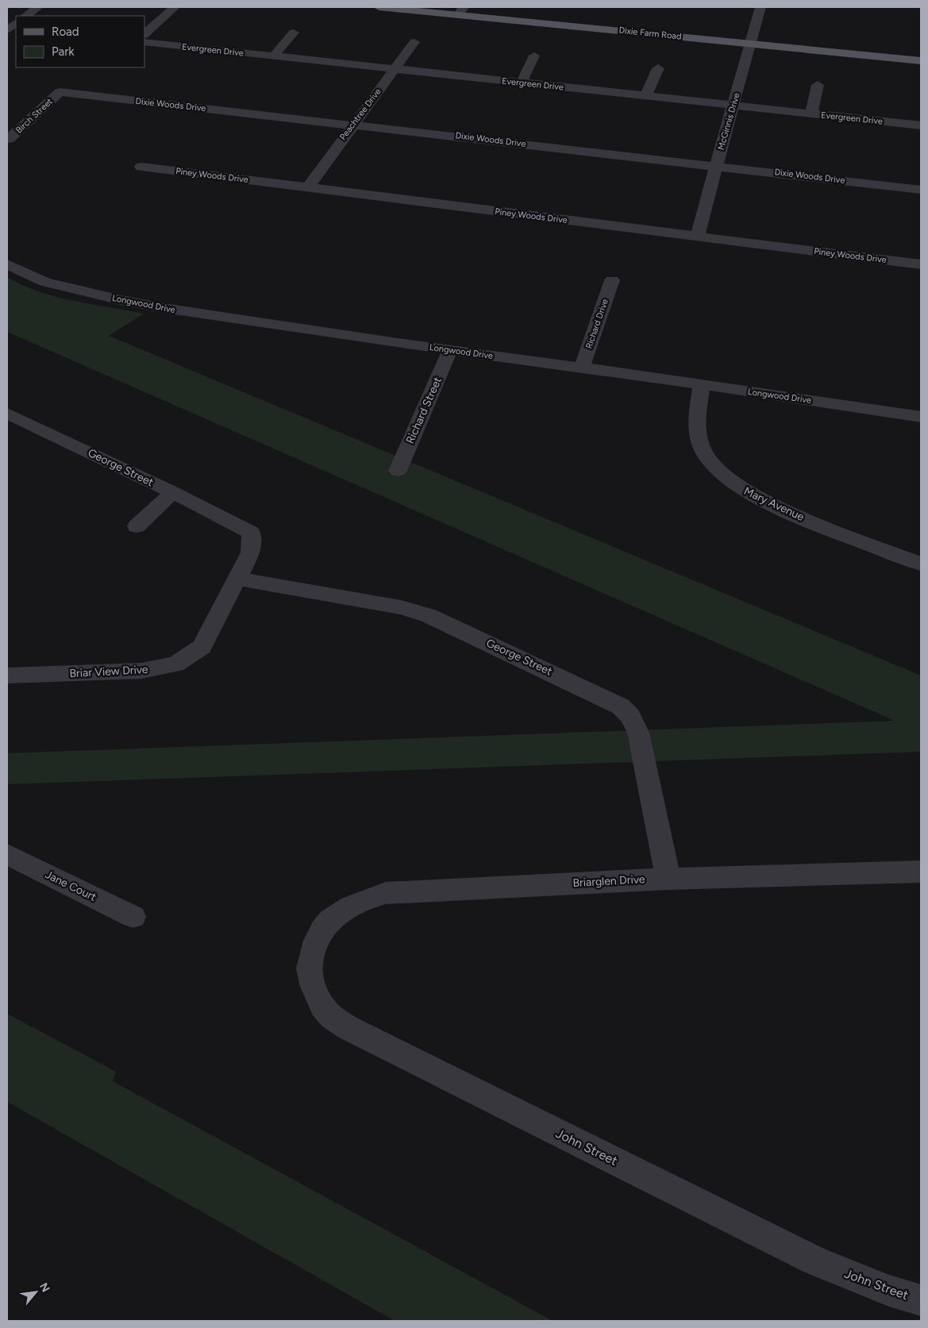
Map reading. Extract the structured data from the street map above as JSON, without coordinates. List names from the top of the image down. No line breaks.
{"streets":{"main road":["Dixie Farm Road"],"street":["Evergreen Drive","Dixie Woods Drive","Peachtree Drive","Birch Street","McGinnis Drive","Piney Woods Drive","Longwood Drive","Richard Drive","Richard Street","George Street","Mary Avenue","Briar View Drive","Briarglen Drive","Jane Court","John Street"]},"crossings":[["Dixie Farm Road","McGinnis Drive"],["Evergreen Drive","Peachtree Drive"],["Evergreen Drive","McGinnis Drive"],["Dixie Woods Drive","Peachtree Drive"],["Dixie Woods Drive","Birch Street"],["Dixie Woods Drive","McGinnis Drive"],["Peachtree Drive","Piney Woods Drive"],["McGinnis Drive","Piney Woods Drive"],["Longwood Drive","Richard Drive"],["Longwood Drive","Richard Street"],["Longwood Drive","Mary Avenue"],["George Street","Briar View Drive"],["George Street","Briarglen Drive"],["Briarglen Drive","John Street"]],"legend":["Road","Park"],"north":"top right"}
